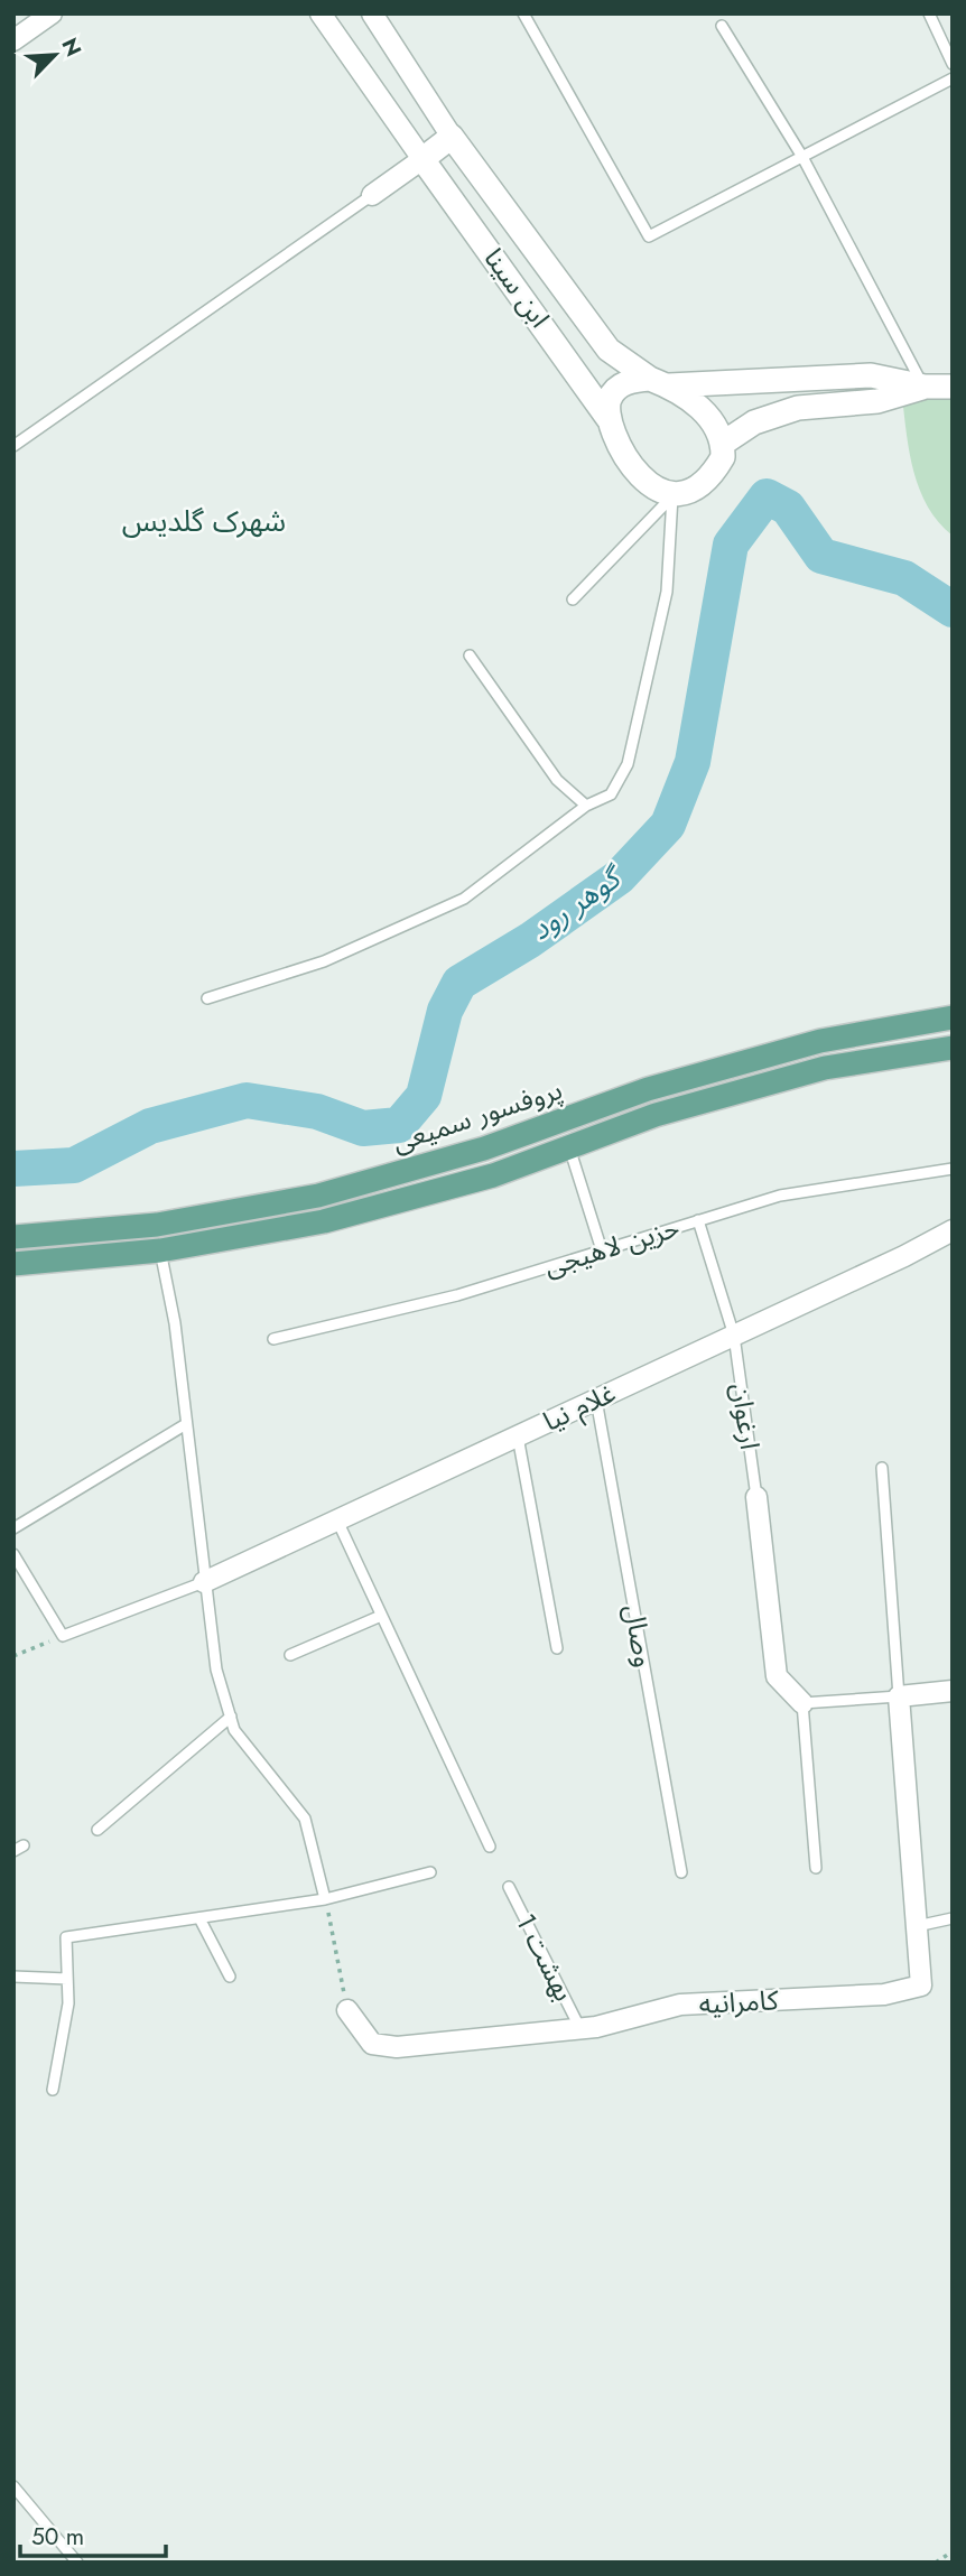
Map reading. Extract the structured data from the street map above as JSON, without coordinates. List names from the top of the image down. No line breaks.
{"streets":{"main road":["پروفسور سمیعی"],"street":["ابن سینا","غلام نیا","کامرانیه"],"lane":["حزین لاهیجی","ارغوان","وصال","بهشت 1"]},"crossings":[["حزین لاهیجی","ارغوان"],["غلام نیا","ارغوان"],["غلام نیا","وصال"],["بهشت 1","کامرانیه"]],"districts":["شهرک گلدیس"],"water":["گوهر رود"],"scale_bar":"50 m","north":"top right"}
